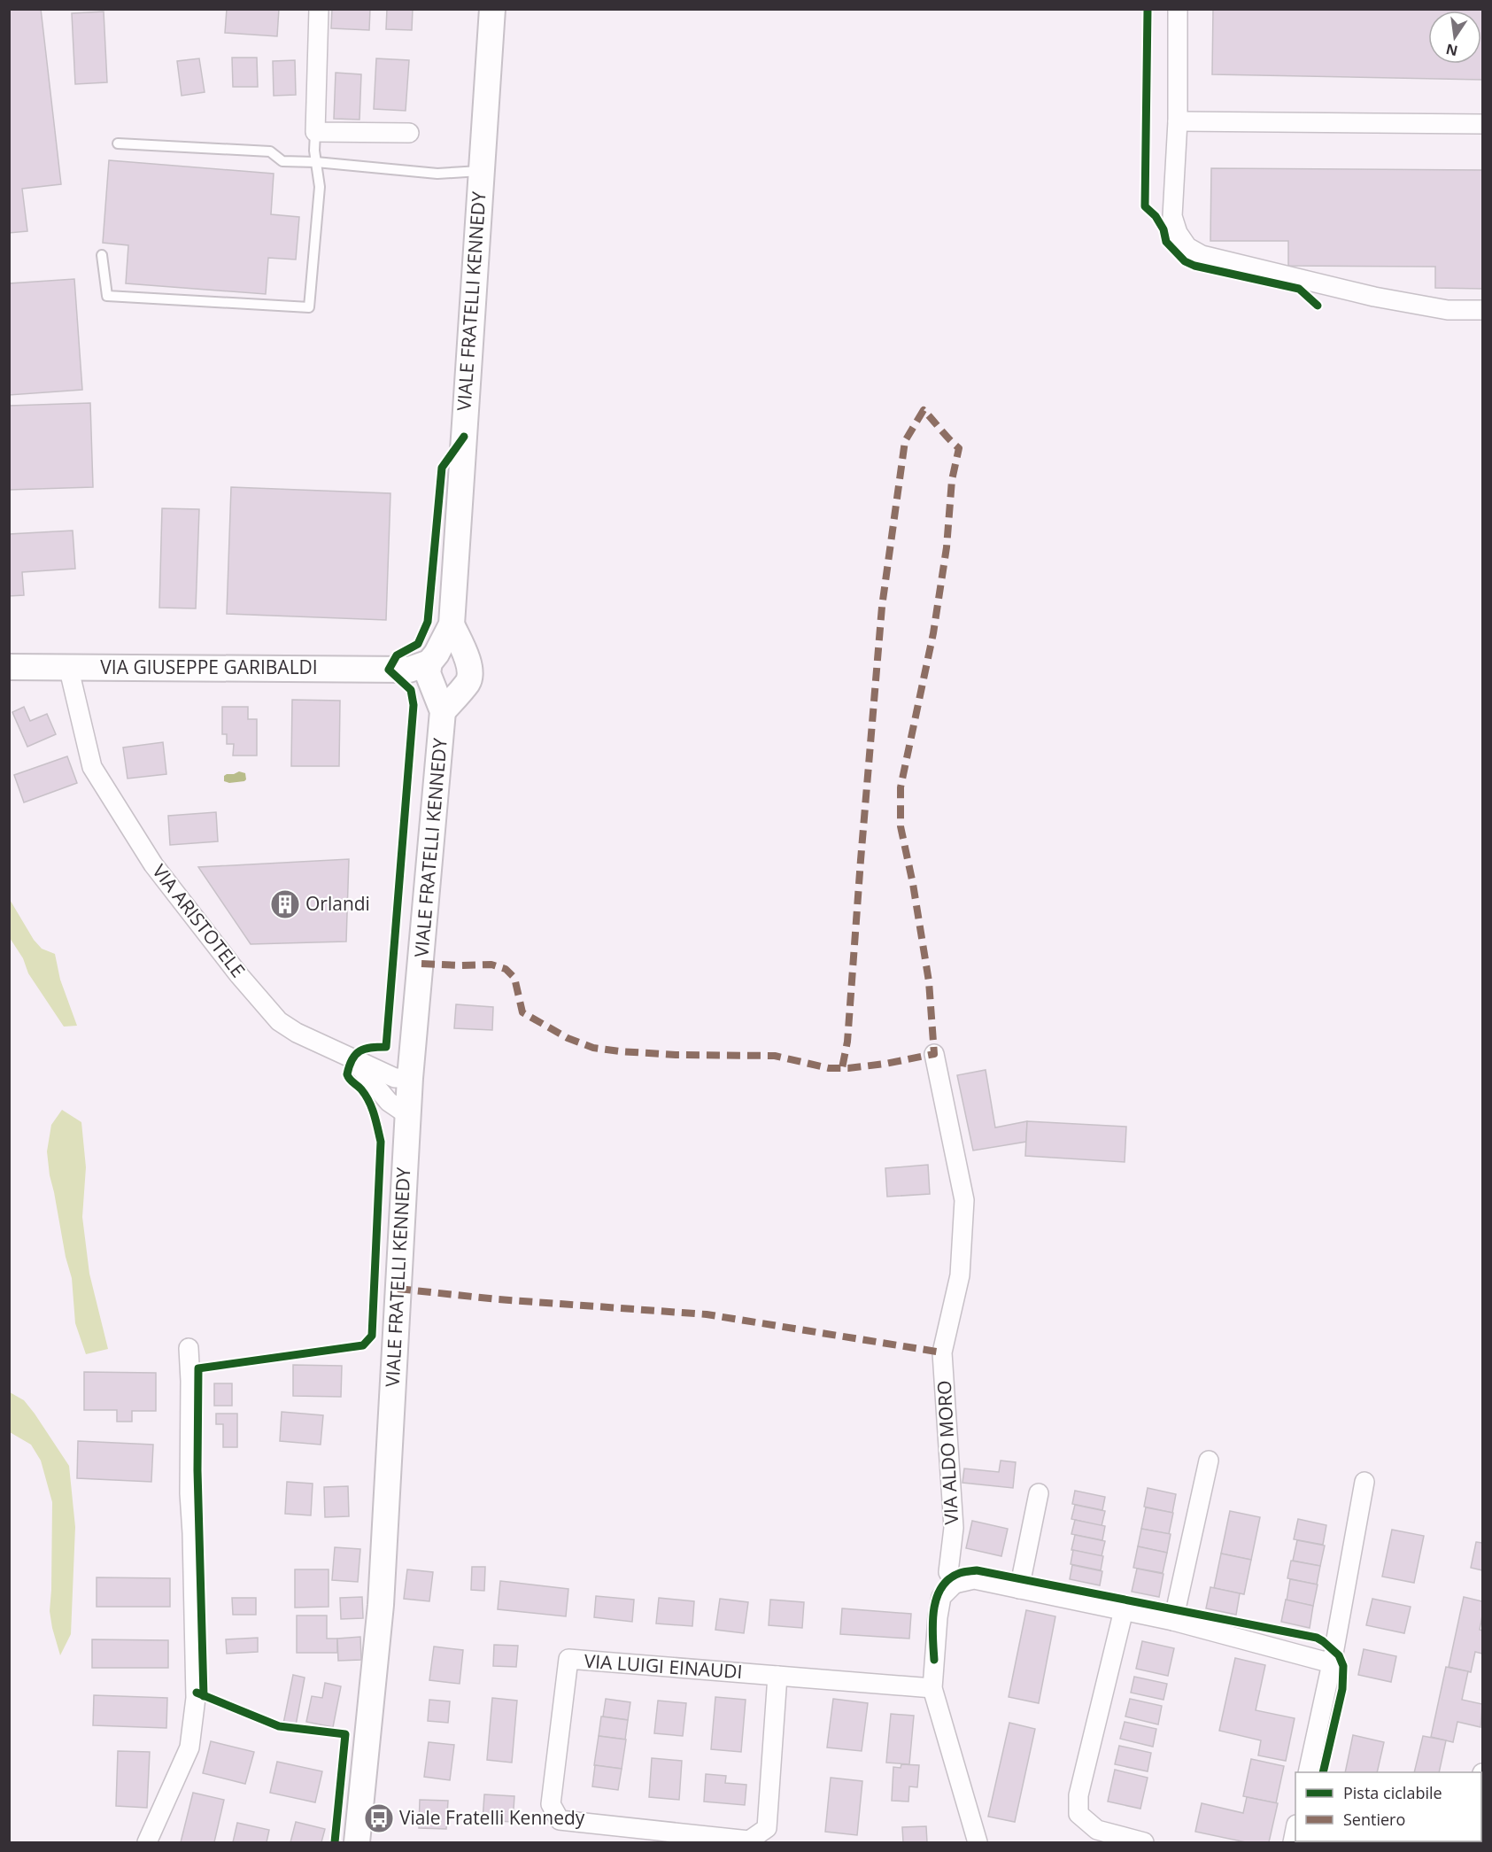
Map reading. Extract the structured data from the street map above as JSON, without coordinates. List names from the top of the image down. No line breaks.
{"streets":{"street":["VIALE FRATELLI KENNEDY","VIA GIUSEPPE GARIBALDI","VIA ARISTOTELE","VIA ALDO MORO","VIA LUIGI EINAUDI"]},"crossings":[["VIALE FRATELLI KENNEDY","VIA GIUSEPPE GARIBALDI"],["VIALE FRATELLI KENNEDY","VIA ARISTOTELE"],["VIA GIUSEPPE GARIBALDI","VIA ARISTOTELE"]],"places":{"building":["Orlandi"],"bus stop":["Viale Fratelli Kennedy"]},"legend":["Pista ciclabile","Sentiero"],"north":"bottom"}
